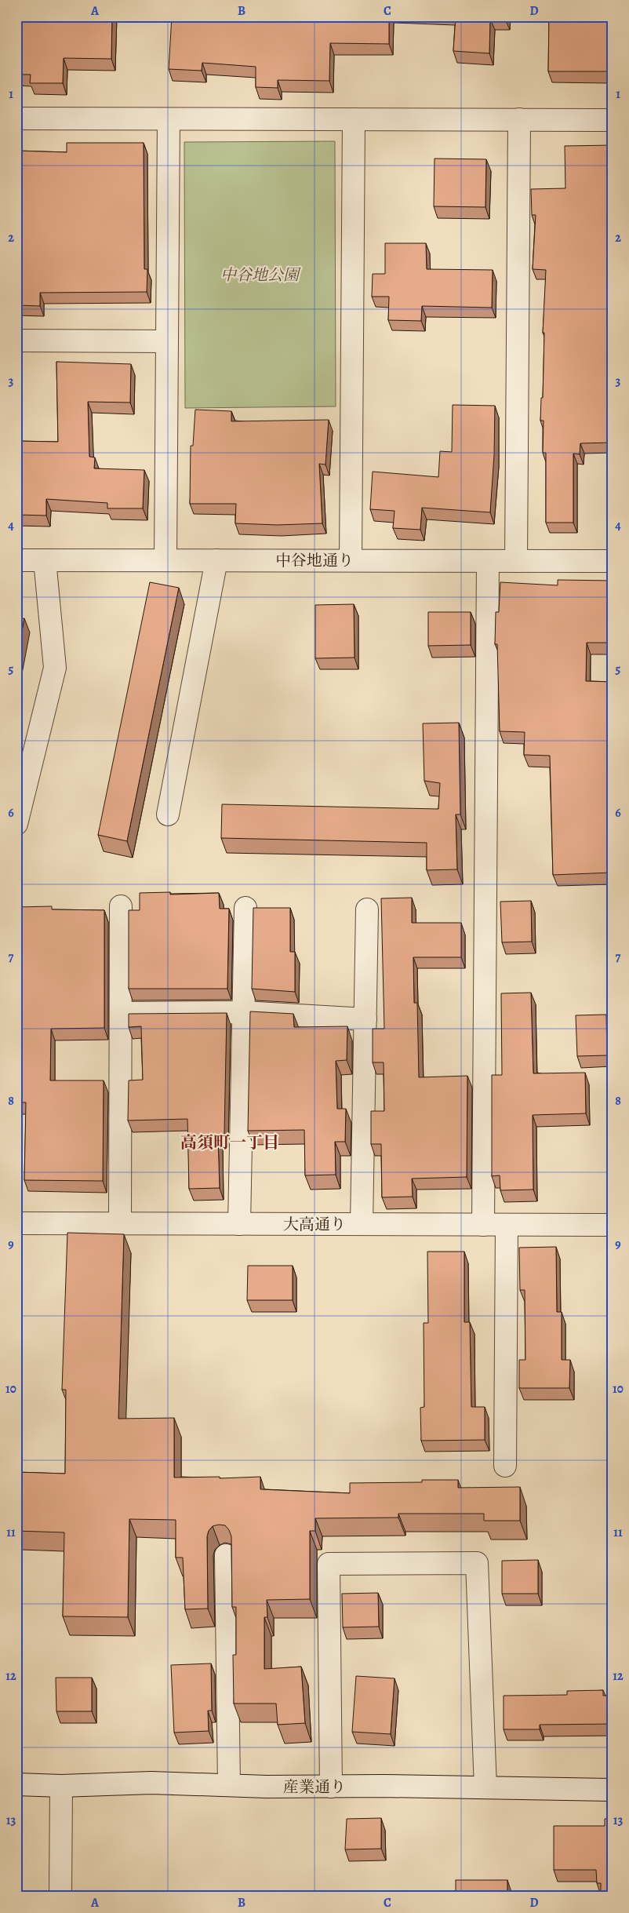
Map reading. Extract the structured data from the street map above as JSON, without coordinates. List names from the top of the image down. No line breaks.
{"streets":{"street":["中谷地通り","大高通り","産業通り"]},"districts":["高須町一丁目"],"parks":["中谷地公園"],"grid":{"columns":["A","B","C","D"],"rows":["1","2","3","4","5","6","7","8","9","10","11","12","13"]}}
